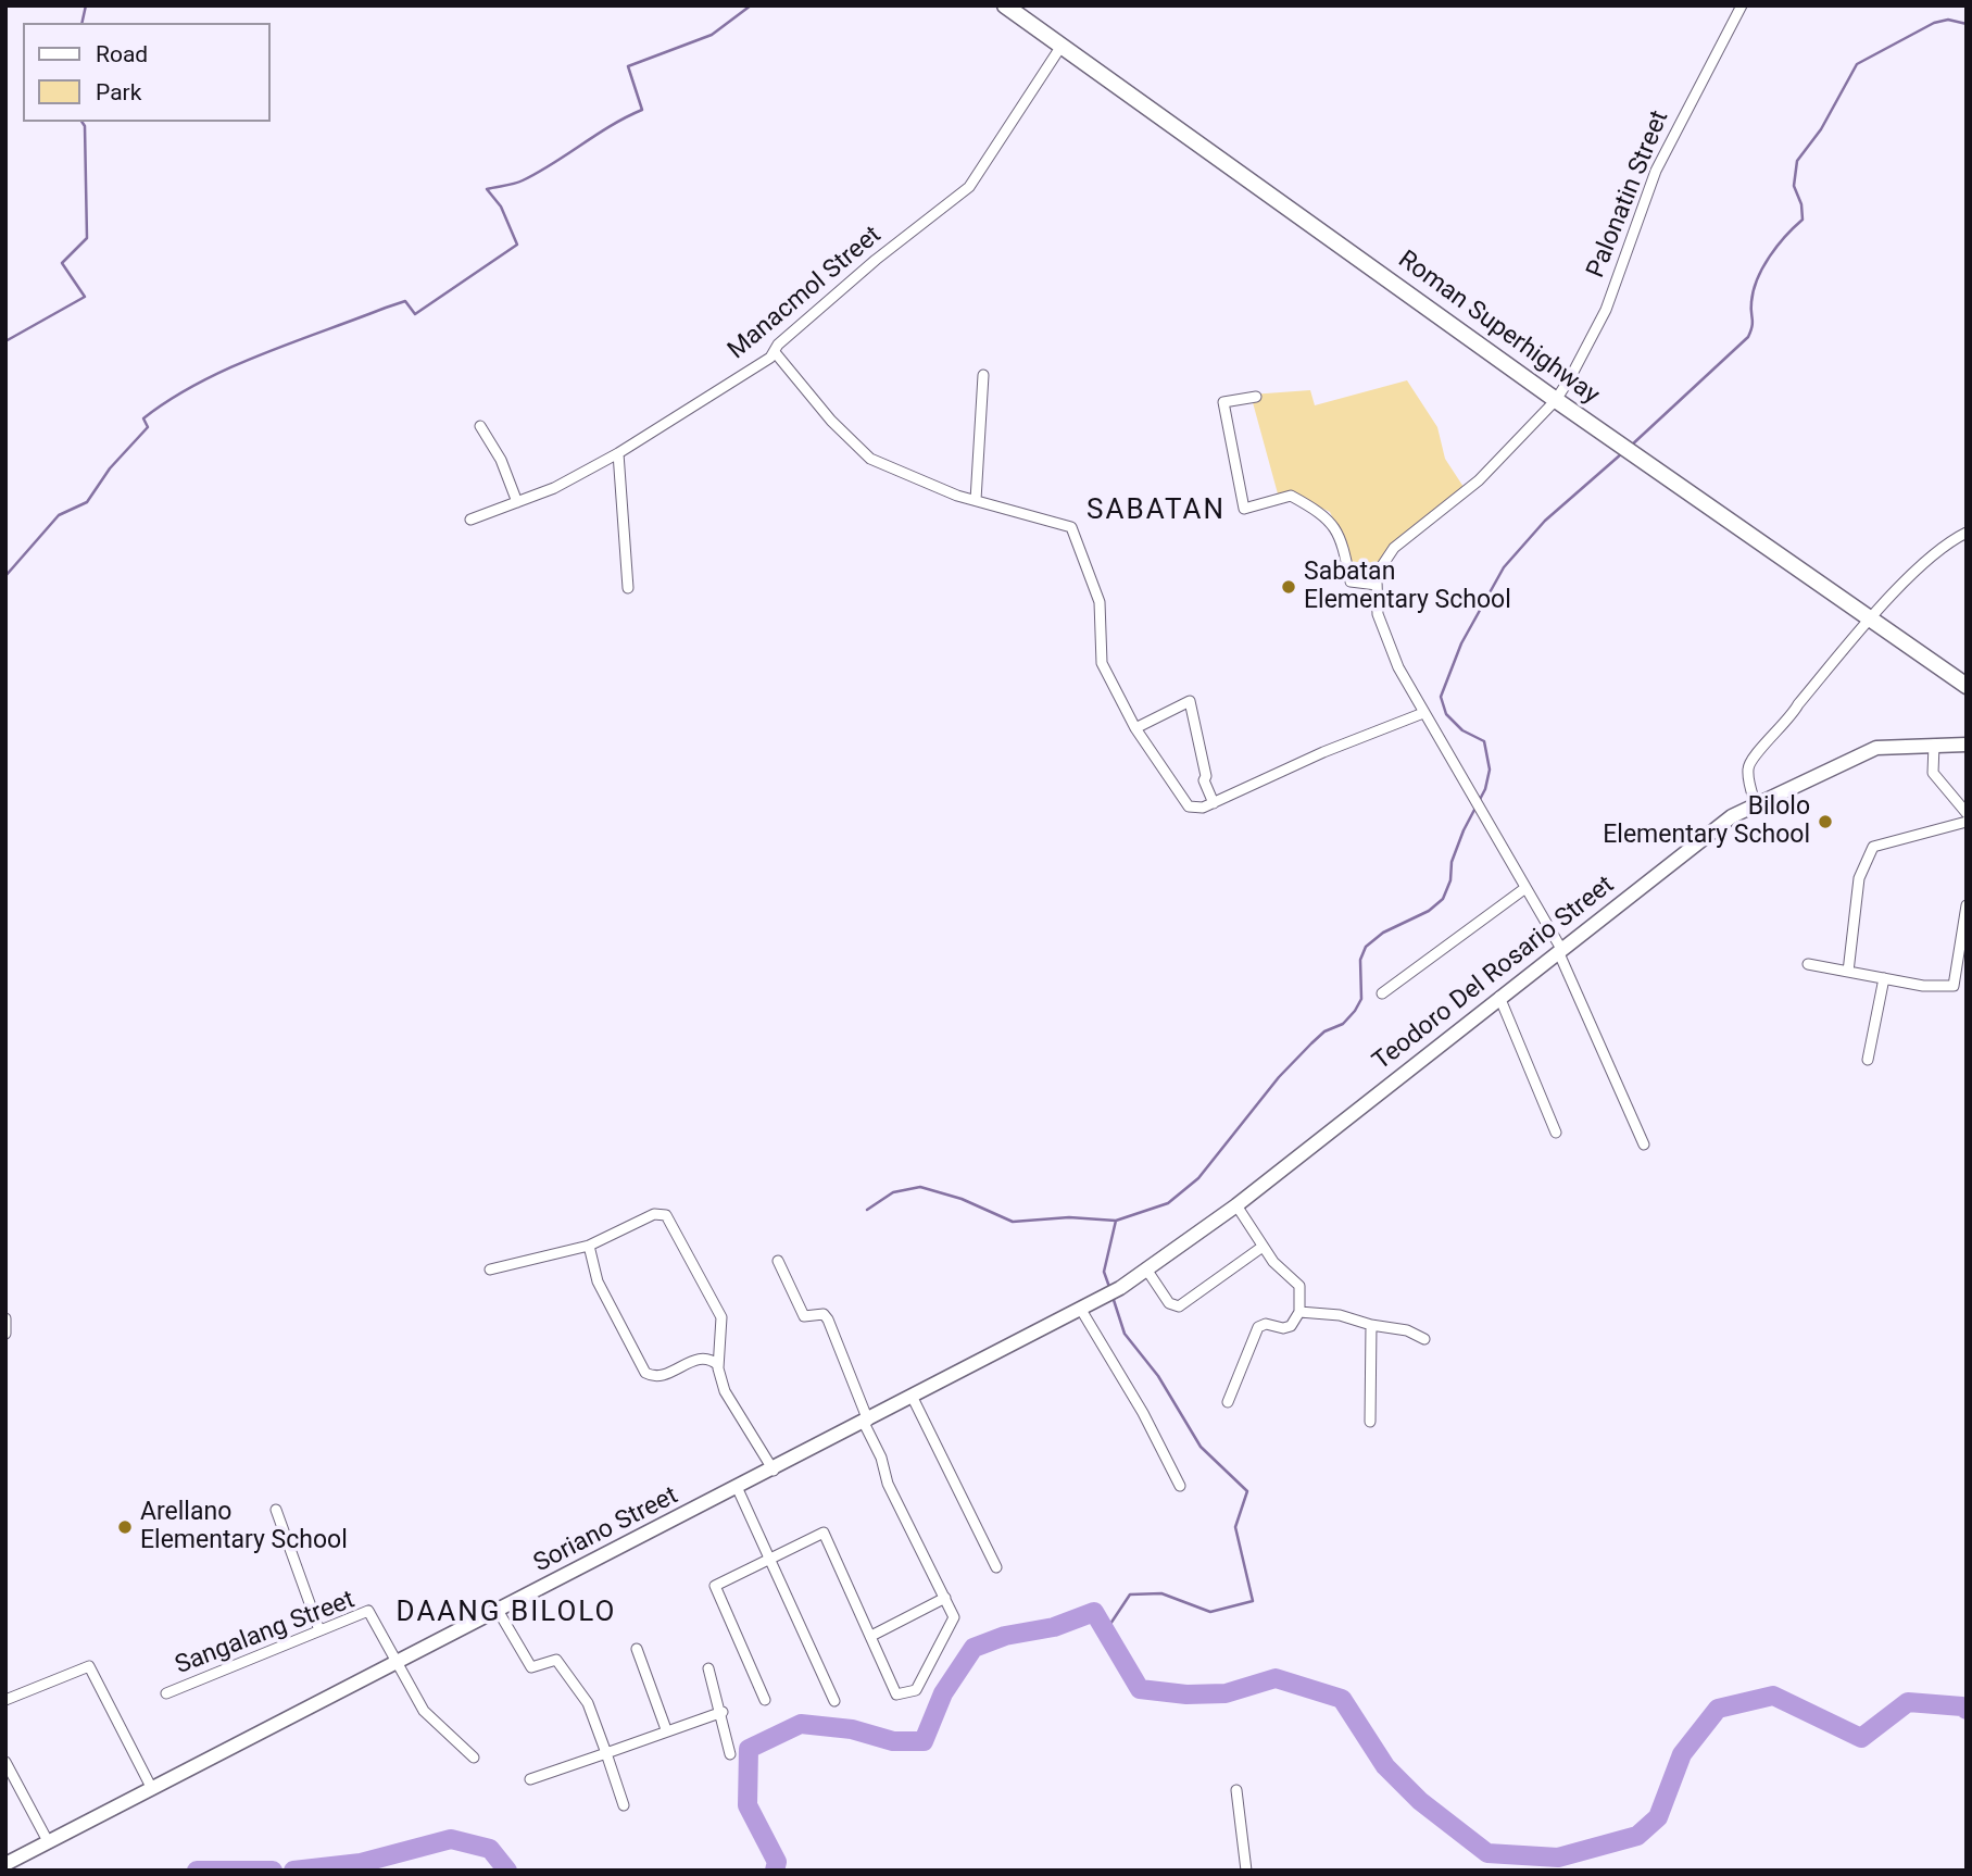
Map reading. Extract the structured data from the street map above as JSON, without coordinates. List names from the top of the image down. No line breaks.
{"streets":{"main road":["Roman Superhighway","Teodoro Del Rosario Street","Soriano Street"],"street":["Palonatin Street","Manacmol Street","Sangalang Street"]},"crossings":[["Palonatin Street","Roman Superhighway"],["Manacmol Street","Roman Superhighway"],["Teodoro Del Rosario Street","Soriano Street"],["Soriano Street","Sangalang Street"]],"districts":["SABATAN","DAANG BILOLO"],"places":["Sabatan Elementary School","Bilolo Elementary School","Arellano Elementary School"],"legend":["Road","Park"]}
